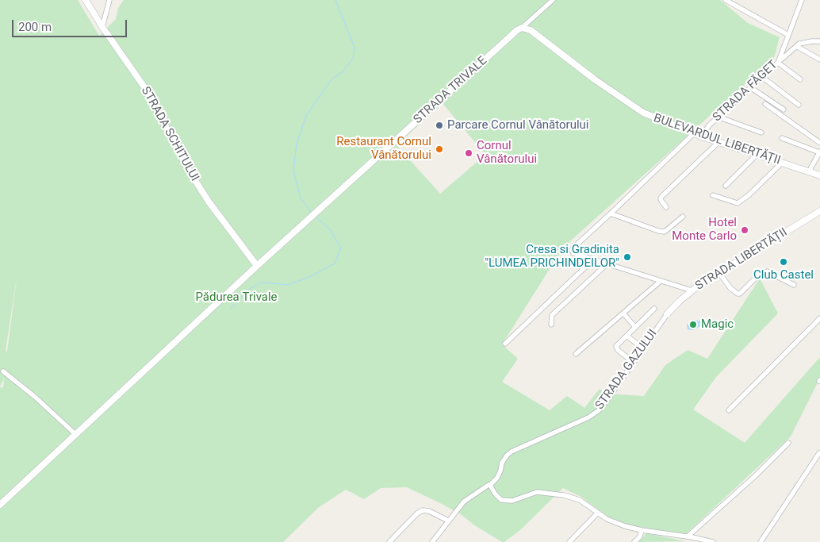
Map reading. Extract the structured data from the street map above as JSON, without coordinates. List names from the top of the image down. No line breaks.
{"streets":{"main road":["STRADA TRIVALE","STRADA SCHITULUI","BULEVARDUL LIBERTĂȚII","STRADA LIBERTĂȚII"],"street":["STRADA FĂGET","STRADA GAZULUI"]},"crossings":[["STRADA TRIVALE","STRADA SCHITULUI"],["STRADA TRIVALE","BULEVARDUL LIBERTĂȚII"],["STRADA FĂGET","BULEVARDUL LIBERTĂȚII"],["STRADA LIBERTĂȚII","STRADA GAZULUI"]],"parks":["Pădurea Trivale"],"places":["Parcare Cornul Vânătorului","Restaurant Cornul Vânătorului","Cornul Vânătorului","Hotel Monte Carlo","Cresa si Gradinita \"LUMEA PRICHINDEILOR\"","Club Castel","Magic"],"scale_bar":"200 m"}
